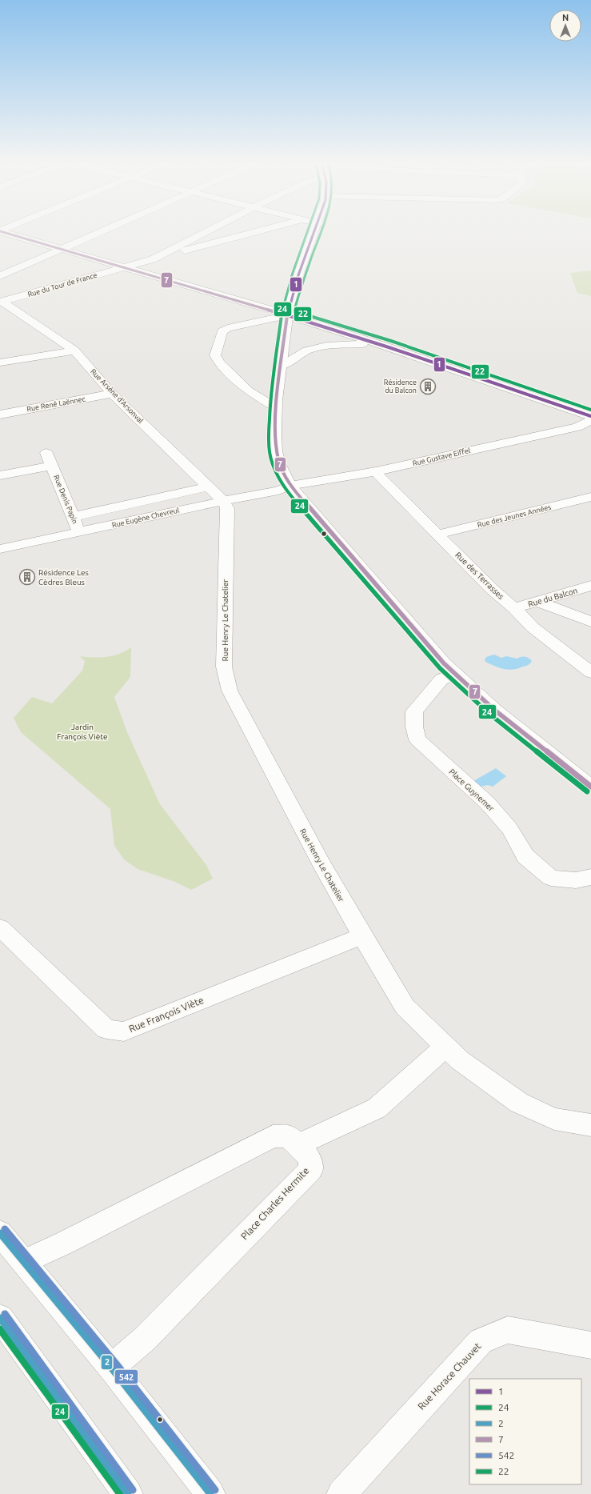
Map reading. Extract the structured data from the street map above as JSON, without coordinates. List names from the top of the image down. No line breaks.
{"streets":{"street":["Rue du Tour de France","Rue Arsène d'Arsonval","Rue René Laënnec","Rue Gustave Eiffel","Rue Denis Papin","Rue des Jeunes Années","Rue Eugène Chevreul","Rue des Terrasses","Rue du Balcon","Rue Henry Le Chatelier","Place Guynemer","Rue François Viète","Place Charles Hermite","Rue Horace Chauvet"]},"crossings":[["Rue du Tour de France","Rue Arsène d'Arsonval"],["Rue Arsène d'Arsonval","Rue René Laënnec"],["Rue Arsène d'Arsonval","Rue Eugène Chevreul"],["Rue Arsène d'Arsonval","Rue Henry Le Chatelier"],["Rue Gustave Eiffel","Rue Eugène Chevreul"],["Rue Gustave Eiffel","Rue des Terrasses"],["Rue Denis Papin","Rue Eugène Chevreul"],["Rue des Jeunes Années","Rue des Terrasses"],["Rue Eugène Chevreul","Rue Henry Le Chatelier"],["Rue des Terrasses","Rue du Balcon"],["Rue Henry Le Chatelier","Rue François Viète"]],"parks":["Jardin François Viète"],"places":{"building":["Résidence du Balcon","Résidence Les Cèdres Bleus"]},"lines":["transit line 1","transit line 24","transit line 7","transit line 22","transit line 542","transit line 2"],"legend":["1","24","2","7","542","22"],"north":"top"}
